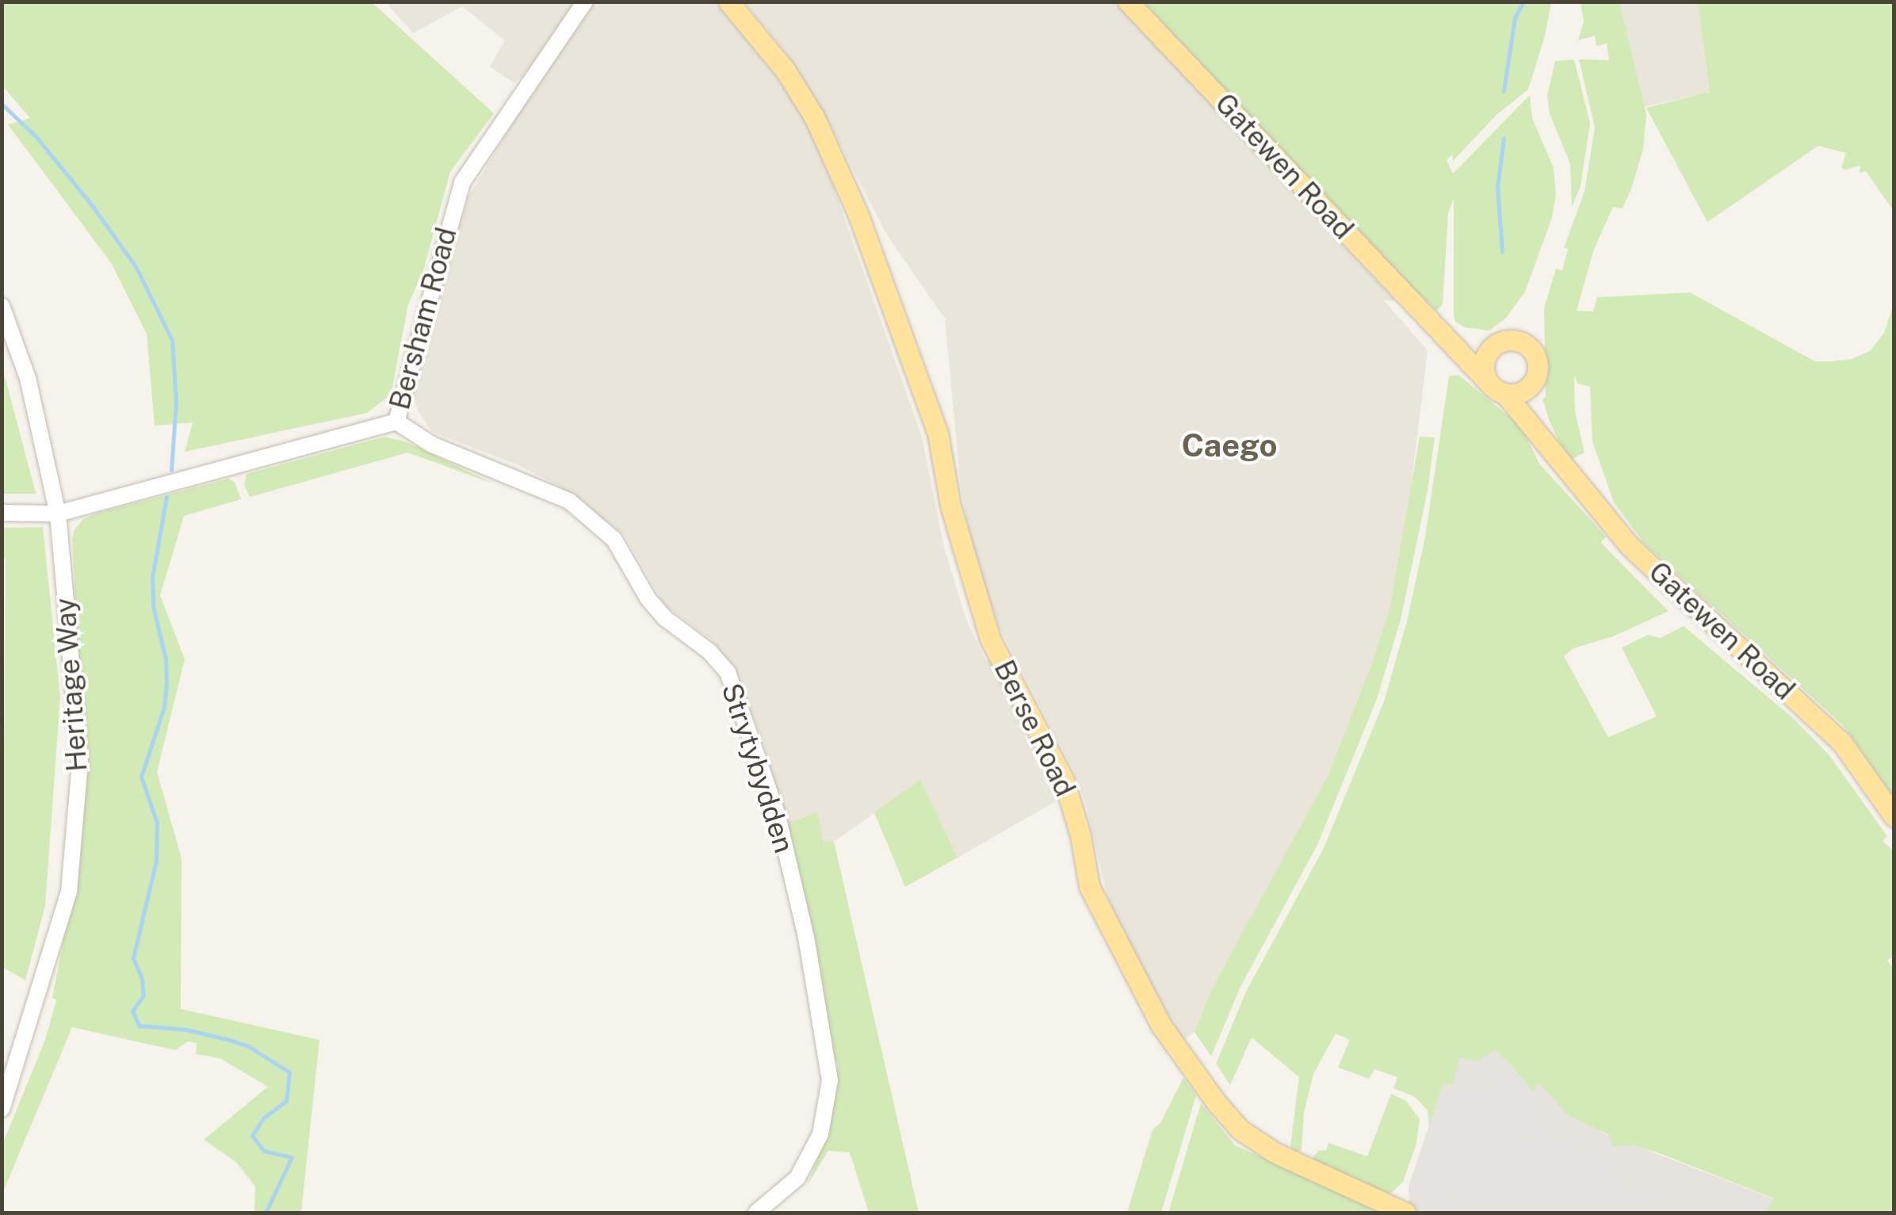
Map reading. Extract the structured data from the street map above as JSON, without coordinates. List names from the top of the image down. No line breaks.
{"streets":{"main road":["Gatewen Road","Berse Road"],"street":["Bersham Road","Heritage Way","Strytybydden"]},"crossings":[["Bersham Road","Heritage Way"],["Bersham Road","Strytybydden"]],"districts":["Caego"]}
